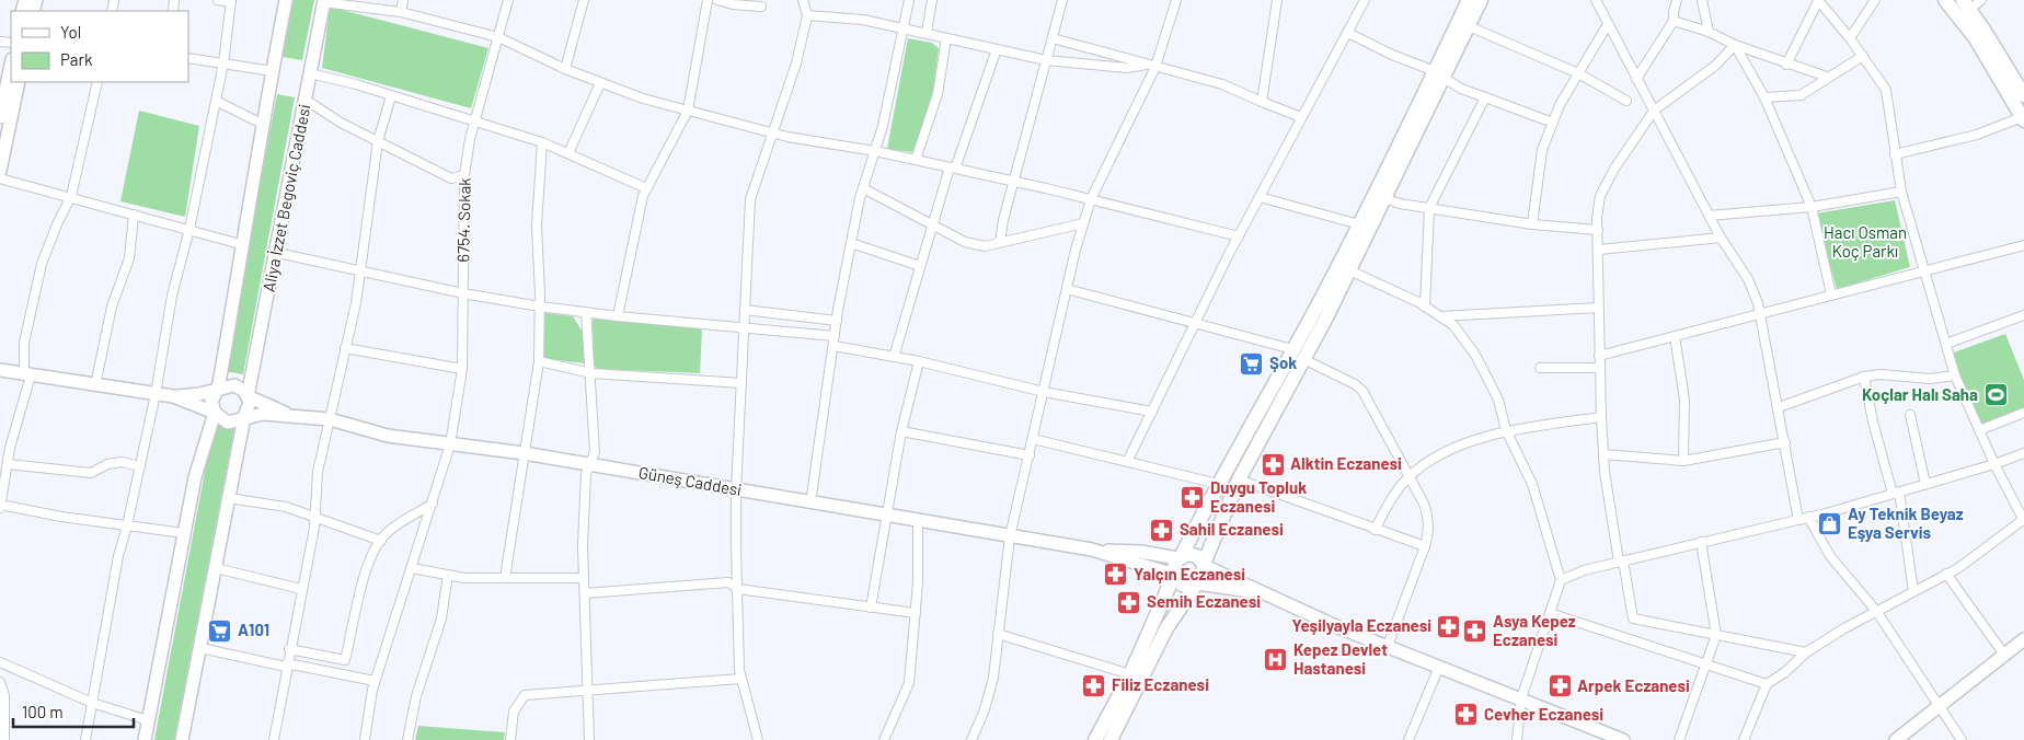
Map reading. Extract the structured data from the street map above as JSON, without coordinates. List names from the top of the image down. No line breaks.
{"streets":{"main road":["Aliya İzzet Begoviç Caddesi","Güneş Caddesi"],"street":["6754. Sokak"]},"crossings":[["6754. Sokak","Güneş Caddesi"]],"parks":["Hacı Osman Koç Parkı"],"places":{"supermarket":["Şok","A101"],"sports":["Koçlar Halı Saha"],"pharmacy":["Alktin Eczanesi","Duygu Topluk Eczanesi","Sahil Eczanesi","Yalçın Eczanesi","Semih Eczanesi","Yeşilyayla Eczanesi","Asya Kepez Eczanesi","Filiz Eczanesi","Arpek Eczanesi","Cevher Eczanesi"],"shop":["Ay Teknik Beyaz Eşya Servis"],"hospital":["Kepez Devlet Hastanesi"]},"legend":["Yol","Park"],"scale_bar":"100 m"}
